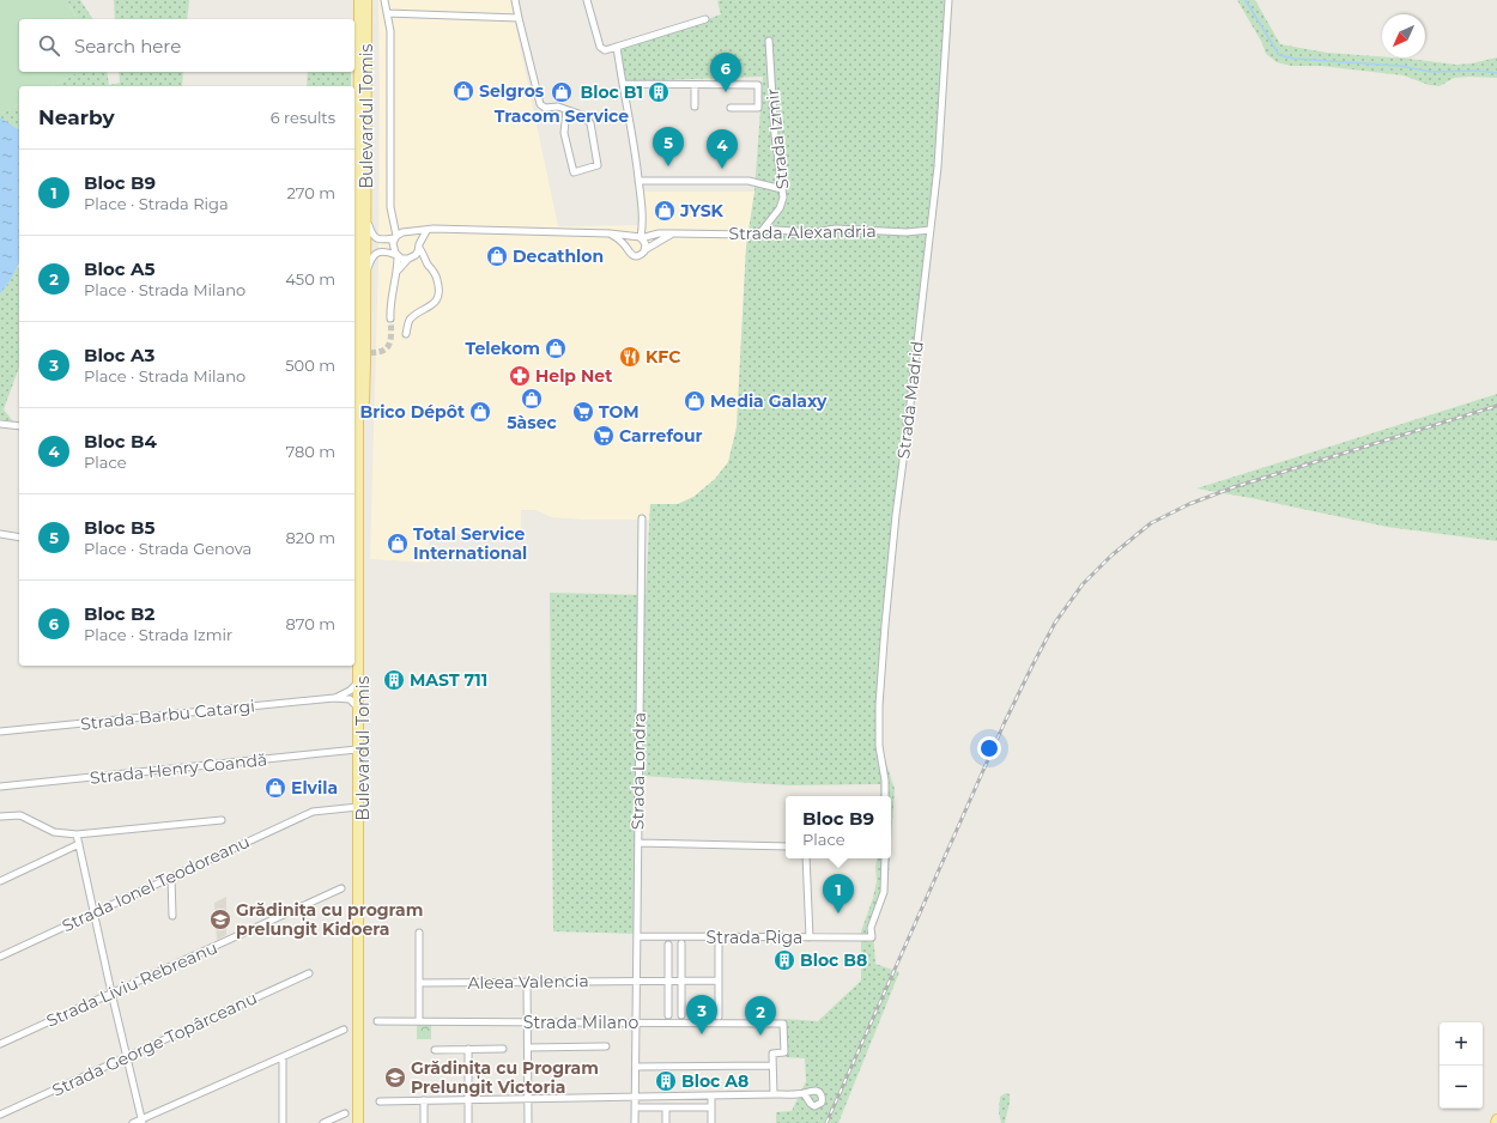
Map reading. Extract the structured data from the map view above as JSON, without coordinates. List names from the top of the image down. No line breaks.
{"streets":{"main road":["Bulevardul Tomis"],"street":["Strada Izmir","Strada Alexandria","Strada Madrid","Strada Barbu Catargi","Strada Henry Coandă","Strada Londra","Strada Ionel Teodoreanu","Strada Riga","Aleea Valencia","Strada Liviu Rebreanu","Strada Milano","Strada George Topârceanu"]},"crossings":[["Bulevardul Tomis","Strada Barbu Catargi"],["Bulevardul Tomis","Strada Henry Coandă"],["Bulevardul Tomis","Strada Ionel Teodoreanu"],["Strada Izmir","Strada Alexandria"],["Strada Alexandria","Strada Madrid"],["Strada Londra","Strada Riga"],["Strada Londra","Aleea Valencia"],["Strada Londra","Strada Milano"]],"places":{"shop":["Selgros","Tracom Service","JYSK","Decathlon","Telekom","5àsec","Media Galaxy","Brico Dépôt","Total Service International","Elvila"],"building":["Bloc B1","MAST 711","Bloc B8","Bloc A8"],"restaurant":["KFC"],"pharmacy":["Help Net"],"supermarket":["TOM","Carrefour"],"school or university":["Grădinița cu program prelungit Kidoera","Grădinița cu Program Prelungit Victoria"]},"north":"bottom left","page":{"search":"Search here","pins":["6","5","4","1","3","2"],"heading":["Nearby","6 results"],"list":[{"mark":"1","name":"Bloc B9","note":"Place · Strada Riga","value":"270 m"},{"mark":"2","name":"Bloc A5","note":"Place · Strada Milano","value":"450 m"},{"mark":"3","name":"Bloc A3","note":"Place · Strada Milano","value":"500 m"},{"mark":"4","name":"Bloc B4","note":"Place","value":"780 m"},{"mark":"5","name":"Bloc B5","note":"Place · Strada Genova","value":"820 m"},{"mark":"6","name":"Bloc B2","note":"Place · Strada Izmir","value":"870 m"}],"popup":["Bloc B9","Place"],"map_buttons":["+","−"]}}
